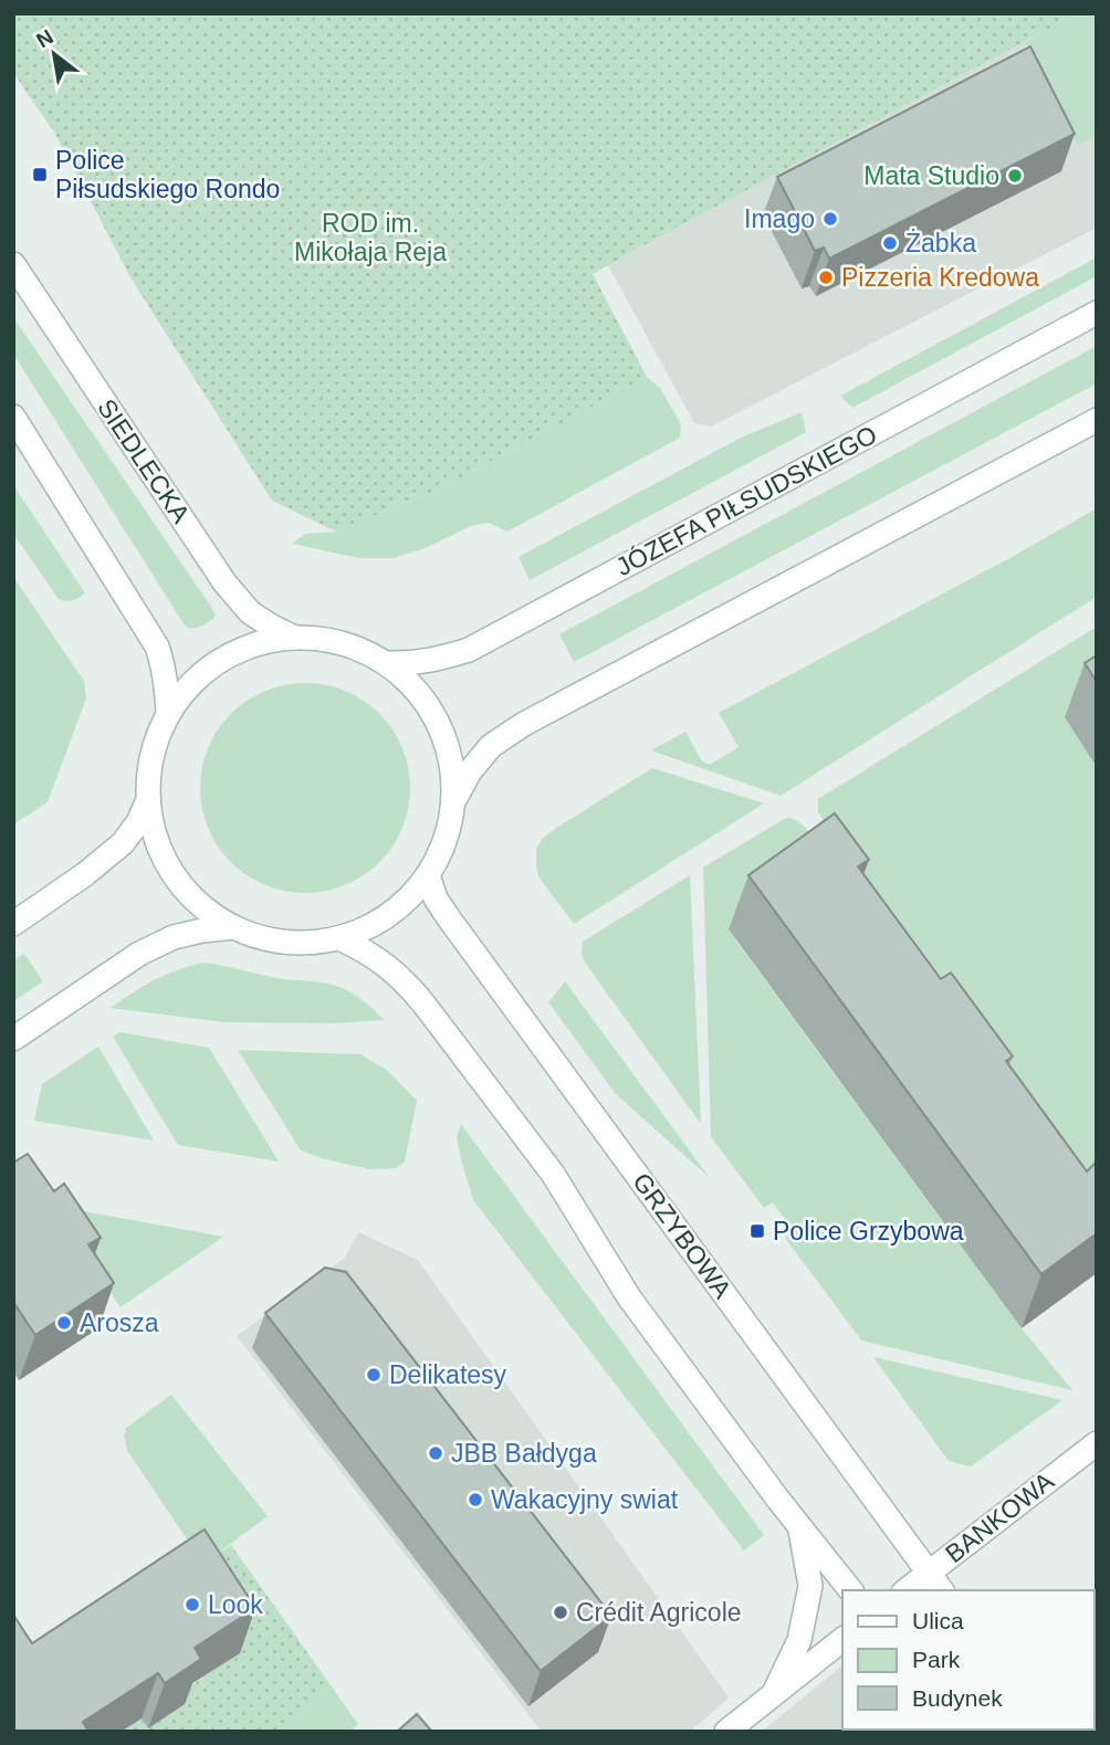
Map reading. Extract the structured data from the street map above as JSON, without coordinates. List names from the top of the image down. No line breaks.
{"streets":{"street":["SIEDLECKA","JÓZEFA PIŁSUDSKIEGO","GRZYBOWA","BANKOWA"]},"crossings":[["GRZYBOWA","BANKOWA"]],"parks":["ROD im. Mikołaja Reja"],"places":{"transit":["Police Piłsudskiego Rondo","Police Grzybowa"],"other":["Mata Studio","Imago","Żabka","Pizzeria Kredowa","Arosza","Delikatesy","JBB Bałdyga","Wakacyjny swiat","Look","Crédit Agricole"]},"legend":["Ulica","Park","Budynek"],"north":"top left"}
